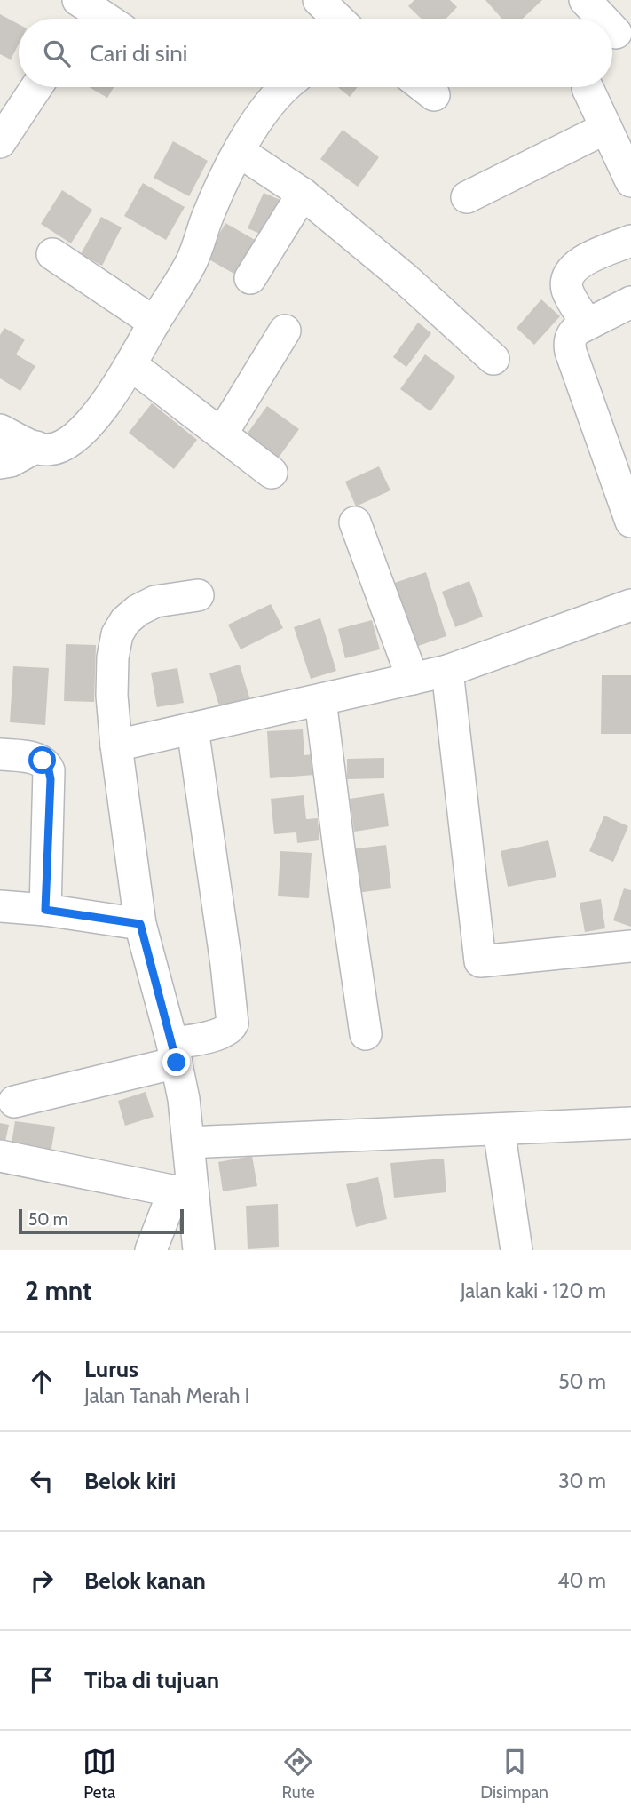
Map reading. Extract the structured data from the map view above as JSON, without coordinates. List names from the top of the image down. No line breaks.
{"scale_bar":"50 m","page":{"search":"Cari di sini","scale":"50 m","heading":["2 mnt","Jalan kaki · 120 m"],"list":[["Lurus","Jalan Tanah Merah I","50 m"],["Belok kiri","30 m"],["Belok kanan","40 m"],"Tiba di tujuan"],"nav":["Peta","Rute","Disimpan"]}}
